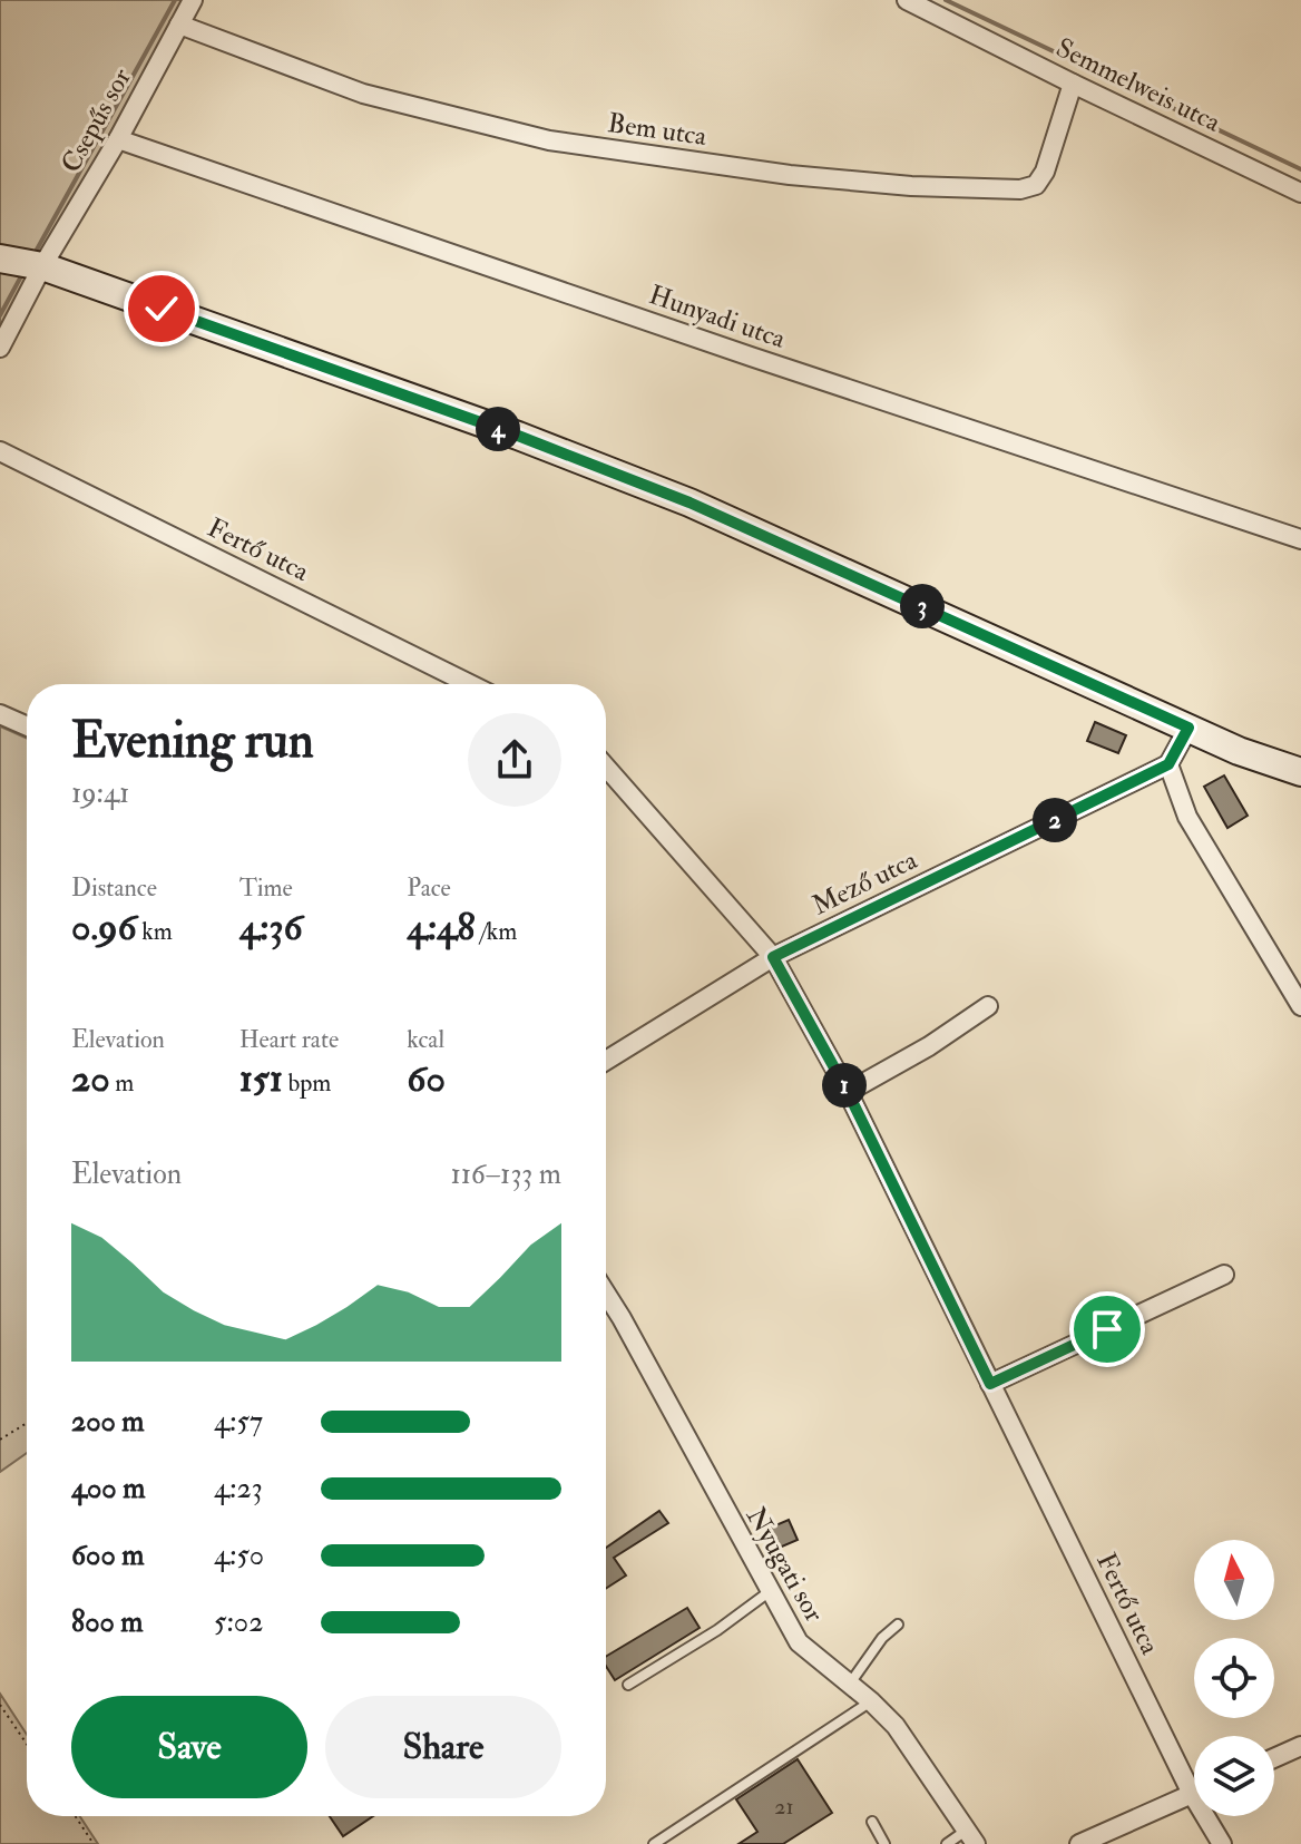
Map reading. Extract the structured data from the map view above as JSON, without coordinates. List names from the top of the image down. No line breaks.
{"streets":{"street":["Semmelweis utca","Csepűs sor","Bem utca","Hunyadi utca","Fertő utca","Mező utca","Nyugati sor"]},"crossings":[["Semmelweis utca","Bem utca"],["Csepűs sor","Bem utca"],["Csepűs sor","Hunyadi utca"],["Fertő utca","Mező utca"]],"house_numbers":["21"],"north":"top","page":{"pins":["4","3","2","1"],"heading":["Evening run","19:41"],"stats":[["Distance","0.96 km"],["Time","4:36"],["Pace","4:48 /km"],["Elevation","20 m"],["Heart rate","151 bpm"],["kcal","60"]],"chart":["Elevation","116–133 m"],"list":[{"name":"200 m","note":"4:57"},{"name":"400 m","note":"4:23"},{"name":"600 m","note":"4:50"},{"name":"800 m","note":"5:02"}],"buttons":["Save","Share"]}}
